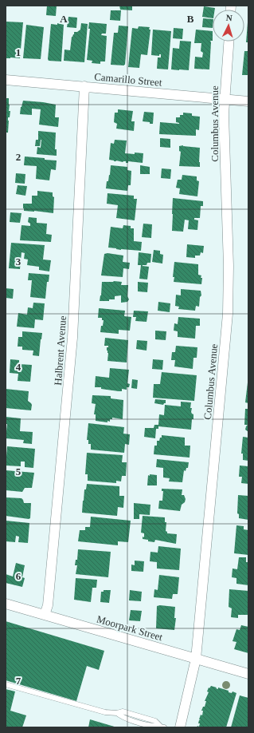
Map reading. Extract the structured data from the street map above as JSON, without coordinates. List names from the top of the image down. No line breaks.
{"streets":{"street":["Camarillo Street","Columbus Avenue","Halbrent Avenue","Moorpark Street"]},"crossings":[["Camarillo Street","Columbus Avenue"],["Camarillo Street","Halbrent Avenue"],["Columbus Avenue","Moorpark Street"],["Halbrent Avenue","Moorpark Street"]],"north":"top","grid":{"columns":["A","B"],"rows":["1","2","3","4","5","6","7"]}}
